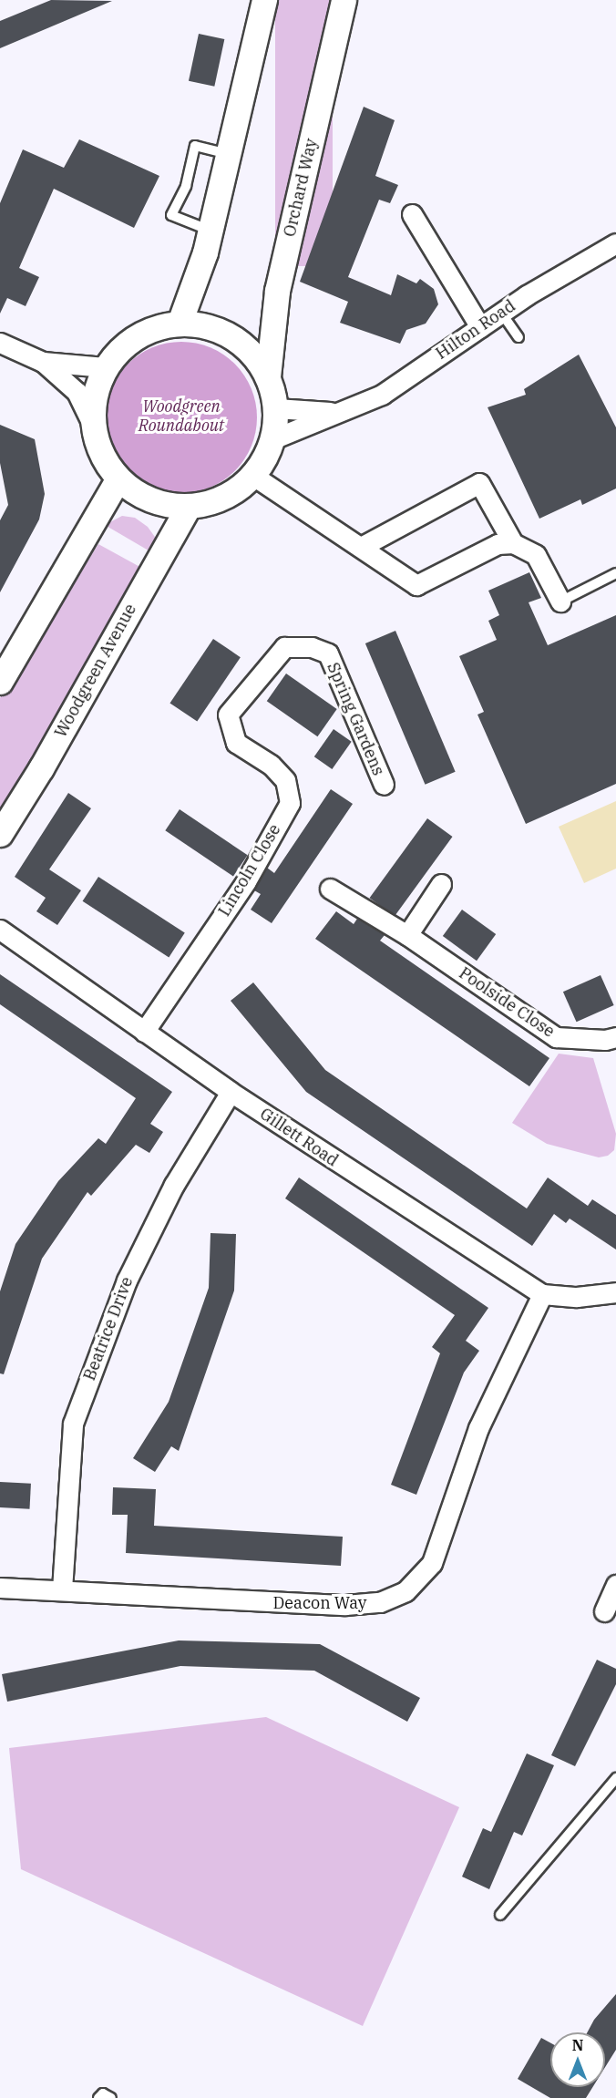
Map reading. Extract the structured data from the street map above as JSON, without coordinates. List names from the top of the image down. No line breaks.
{"streets":{"street":["Orchard Way","Hilton Road","Woodgreen Avenue","Spring Gardens","Lincoln Close","Poolside Close","Gillett Road","Beatrice Drive","Deacon Way"]},"crossings":[["Orchard Way","Hilton Road"],["Orchard Way","Woodgreen Avenue"],["Hilton Road","Woodgreen Avenue"],["Spring Gardens","Lincoln Close"],["Lincoln Close","Gillett Road"],["Gillett Road","Beatrice Drive"],["Gillett Road","Deacon Way"],["Beatrice Drive","Deacon Way"]],"parks":["Woodgreen Roundabout"],"north":"top"}
